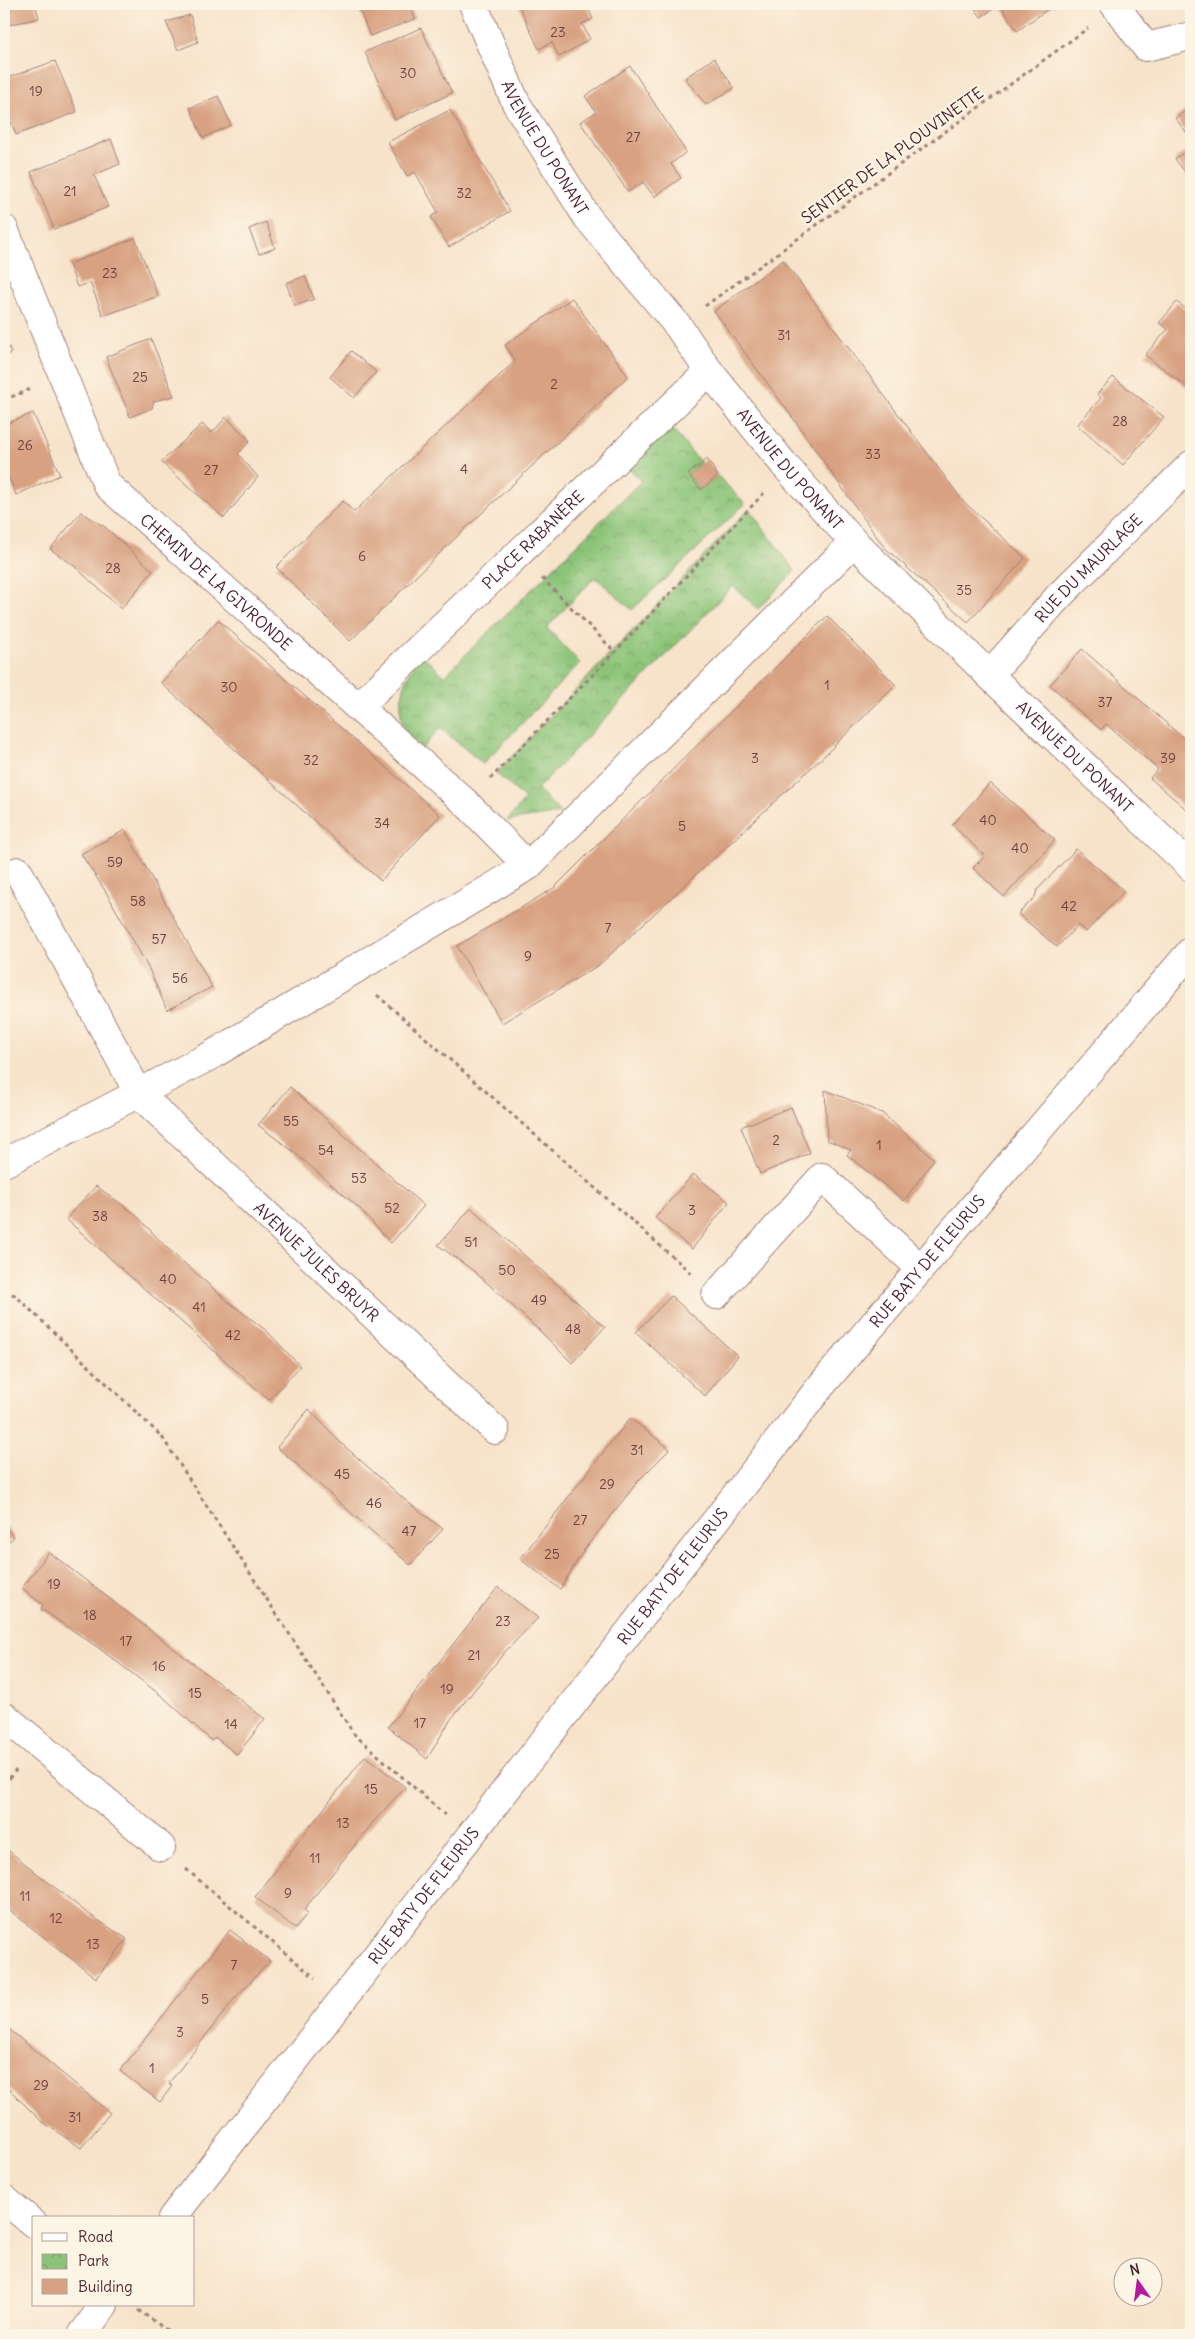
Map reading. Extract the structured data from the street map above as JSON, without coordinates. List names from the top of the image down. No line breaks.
{"streets":{"street":["AVENUE DU PONANT","PLACE RABANÈRE","RUE DU MAURLAGE","CHEMIN DE LA GIVRONDE","RUE BATY DE FLEURUS","AVENUE JULES BRUYR"],"path":["SENTIER DE LA PLOUVINETTE"]},"crossings":[["AVENUE DU PONANT","SENTIER DE LA PLOUVINETTE"],["AVENUE DU PONANT","PLACE RABANÈRE"],["AVENUE DU PONANT","RUE DU MAURLAGE"],["PLACE RABANÈRE","CHEMIN DE LA GIVRONDE"]],"house_numbers":["23","30","19","27","21","32","23","31","25","2","28","26","33","4","27","6","28","35","1","30","37","3","39","32","40","34","5","40","59","58","42","7","57","9","56","55","2","1","54","53","52","3","38","51","50","40","49","41","48","42","31","45","29","46","27","47","25","19","18","23","17","21","16","19","15","17","14","15","13","11","9","11","12","13","7","5","3","1","29","31"],"legend":["Road","Park","Building"],"north":"top"}
